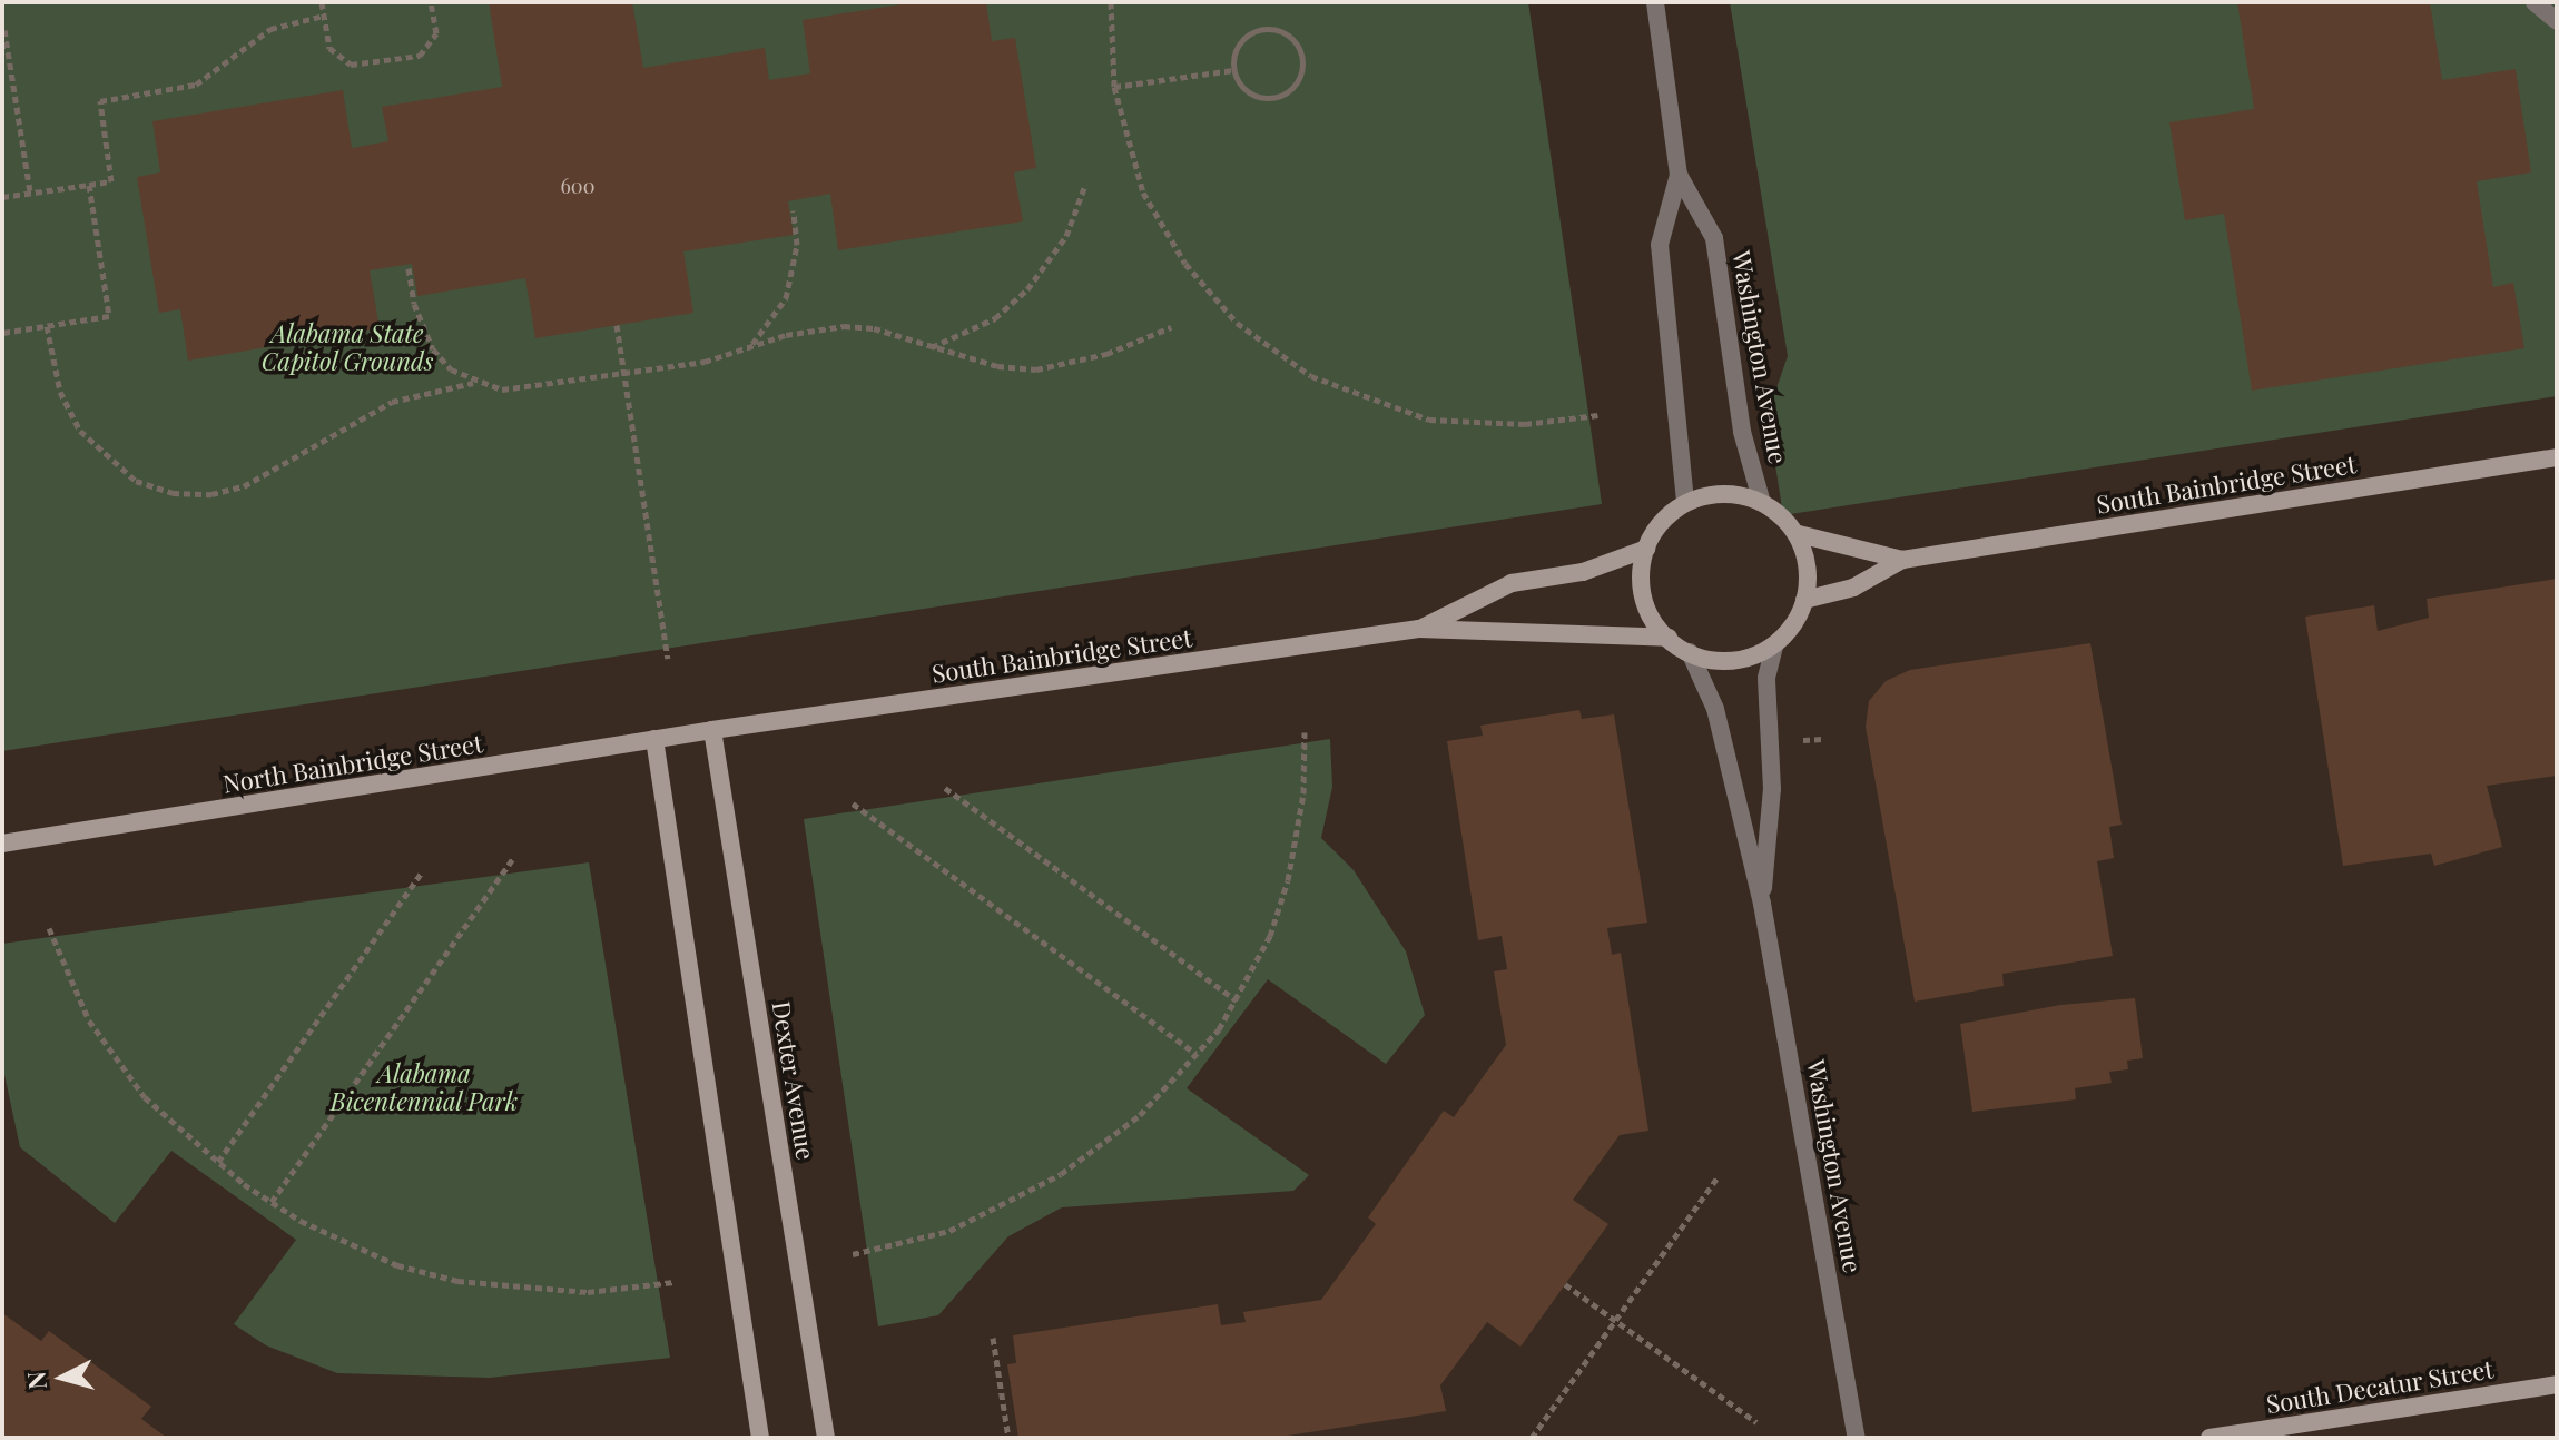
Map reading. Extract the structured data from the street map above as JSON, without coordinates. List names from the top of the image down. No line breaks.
{"streets":{"street":["Washington Avenue","South Bainbridge Street","North Bainbridge Street","Dexter Avenue","South Decatur Street"]},"crossings":[["Washington Avenue","South Bainbridge Street"],["South Bainbridge Street","North Bainbridge Street"],["South Bainbridge Street","Dexter Avenue"],["North Bainbridge Street","Dexter Avenue"]],"parks":["Alabama State Capitol Grounds","Alabama Bicentennial Park"],"house_numbers":["600"],"north":"left"}
